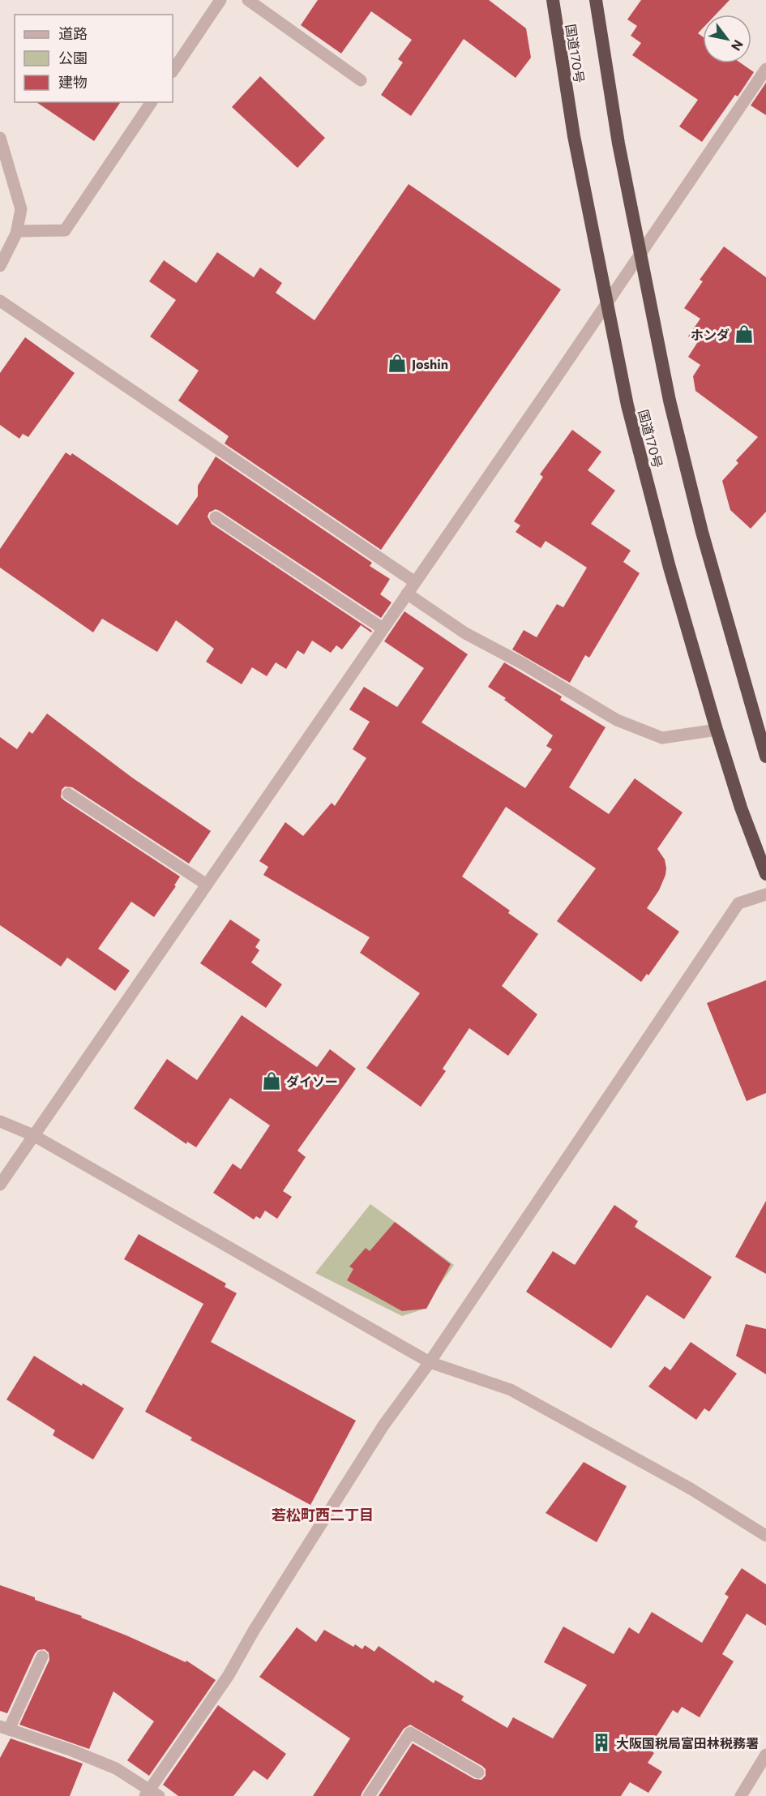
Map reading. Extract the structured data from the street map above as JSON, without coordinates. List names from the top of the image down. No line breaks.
{"streets":{"highway":["国道170号"]},"districts":["若松町西二丁目"],"places":{"shop":["ホンダ","Joshin","ダイソー"],"building":["大阪国税局富田林税務署"]},"legend":["道路","公園","建物"],"north":"bottom right"}
